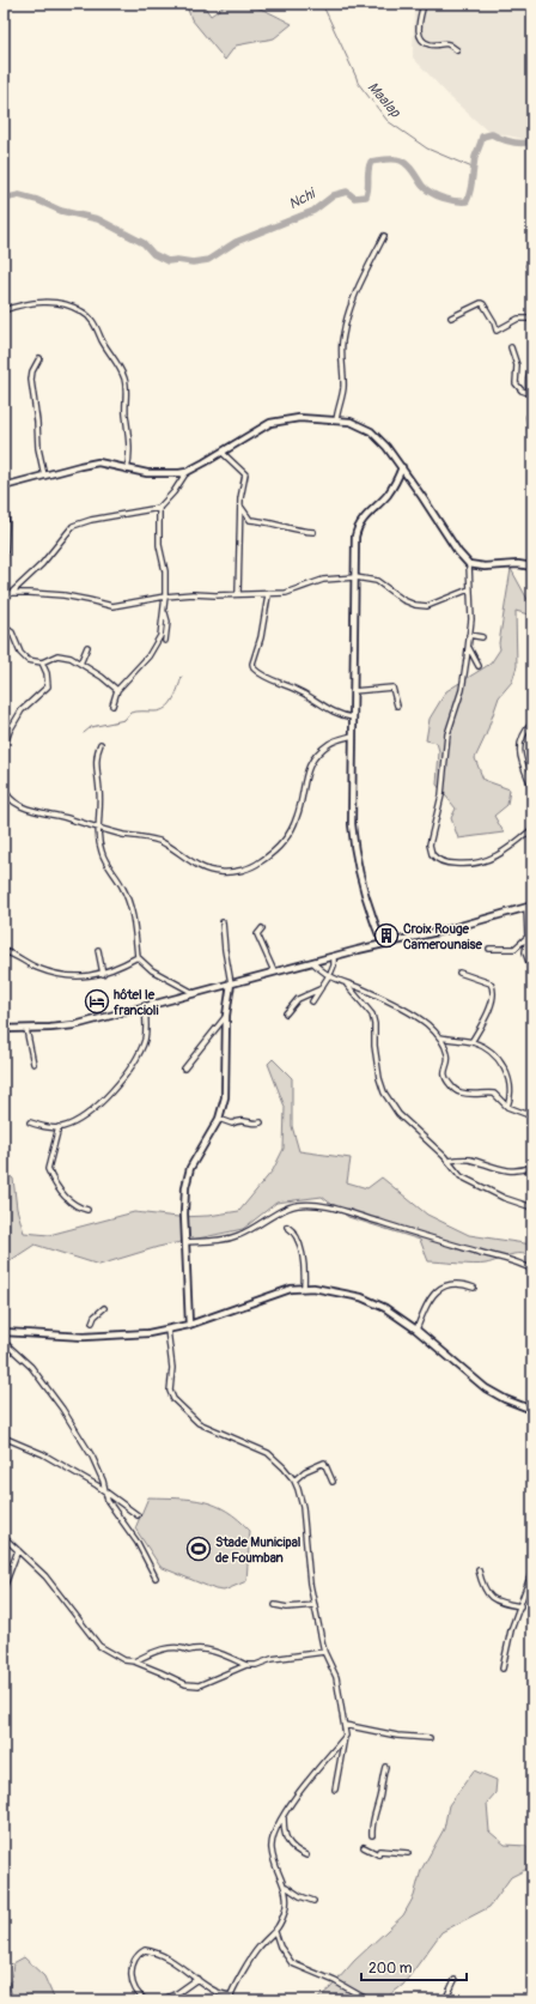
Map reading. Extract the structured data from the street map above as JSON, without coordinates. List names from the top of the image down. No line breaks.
{"water":["Maalap","Nchi"],"places":{"building":["Croix Rouge Camerounaise"],"hotel":["hôtel le francioli"],"sports":["Stade Municipal de Foumban"]},"scale_bar":"200 m"}
